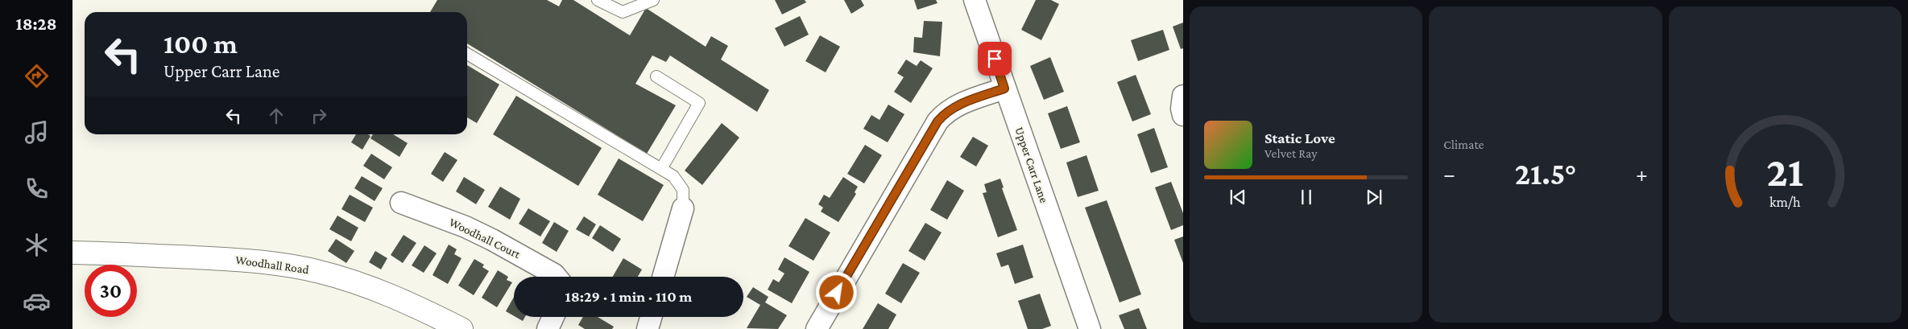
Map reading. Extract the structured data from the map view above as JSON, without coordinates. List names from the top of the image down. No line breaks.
{"streets":{"street":["Upper Carr Lane","Woodhall Court","Woodhall Road"]},"page":{"tabs":"18:28","tile":"Climate","turn":["100 m","Upper Carr Lane"],"song":["Static Love","Velvet Ray"],"heat":["−","21.5°","+"],"limit":"30","trip":"18:29 · 1 min · 110 m","gauge":["21","km/h"]}}
